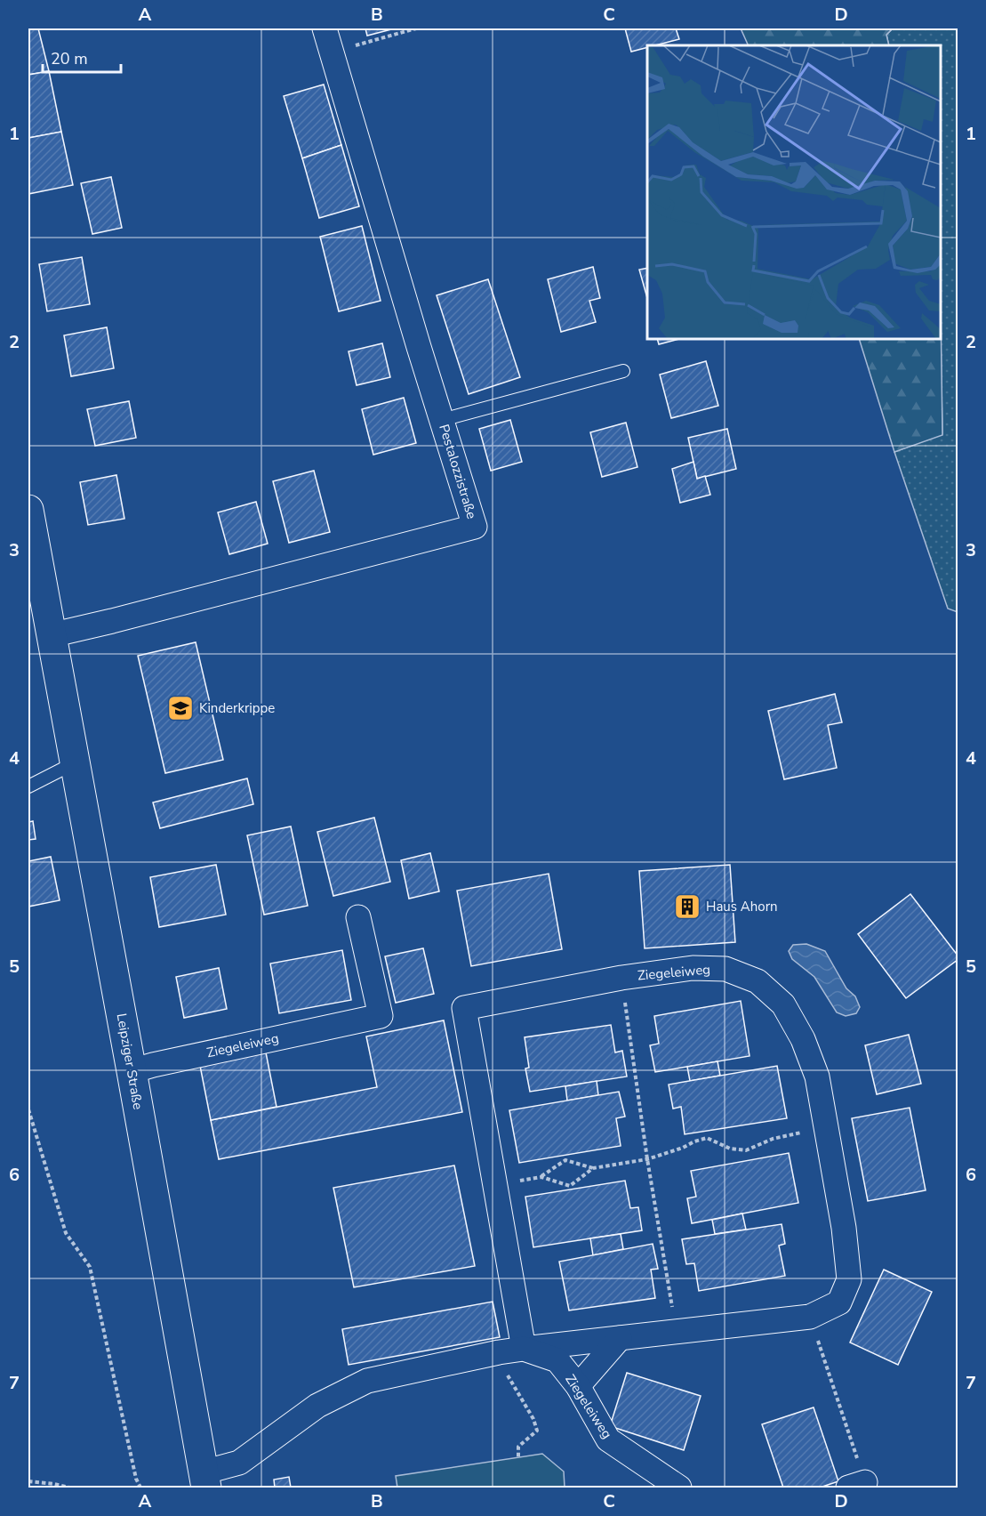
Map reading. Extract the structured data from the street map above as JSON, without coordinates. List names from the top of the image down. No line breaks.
{"streets":{"street":["Pestalozzistraße","Ziegeleiweg","Leipziger Straße"]},"crossings":[["Pestalozzistraße","Leipziger Straße"],["Ziegeleiweg","Leipziger Straße"]],"places":{"school or university":["Kinderkrippe"],"building":["Haus Ahorn"]},"scale_bar":"20 m","grid":{"columns":["A","B","C","D"],"rows":["1","2","3","4","5","6","7"]}}
